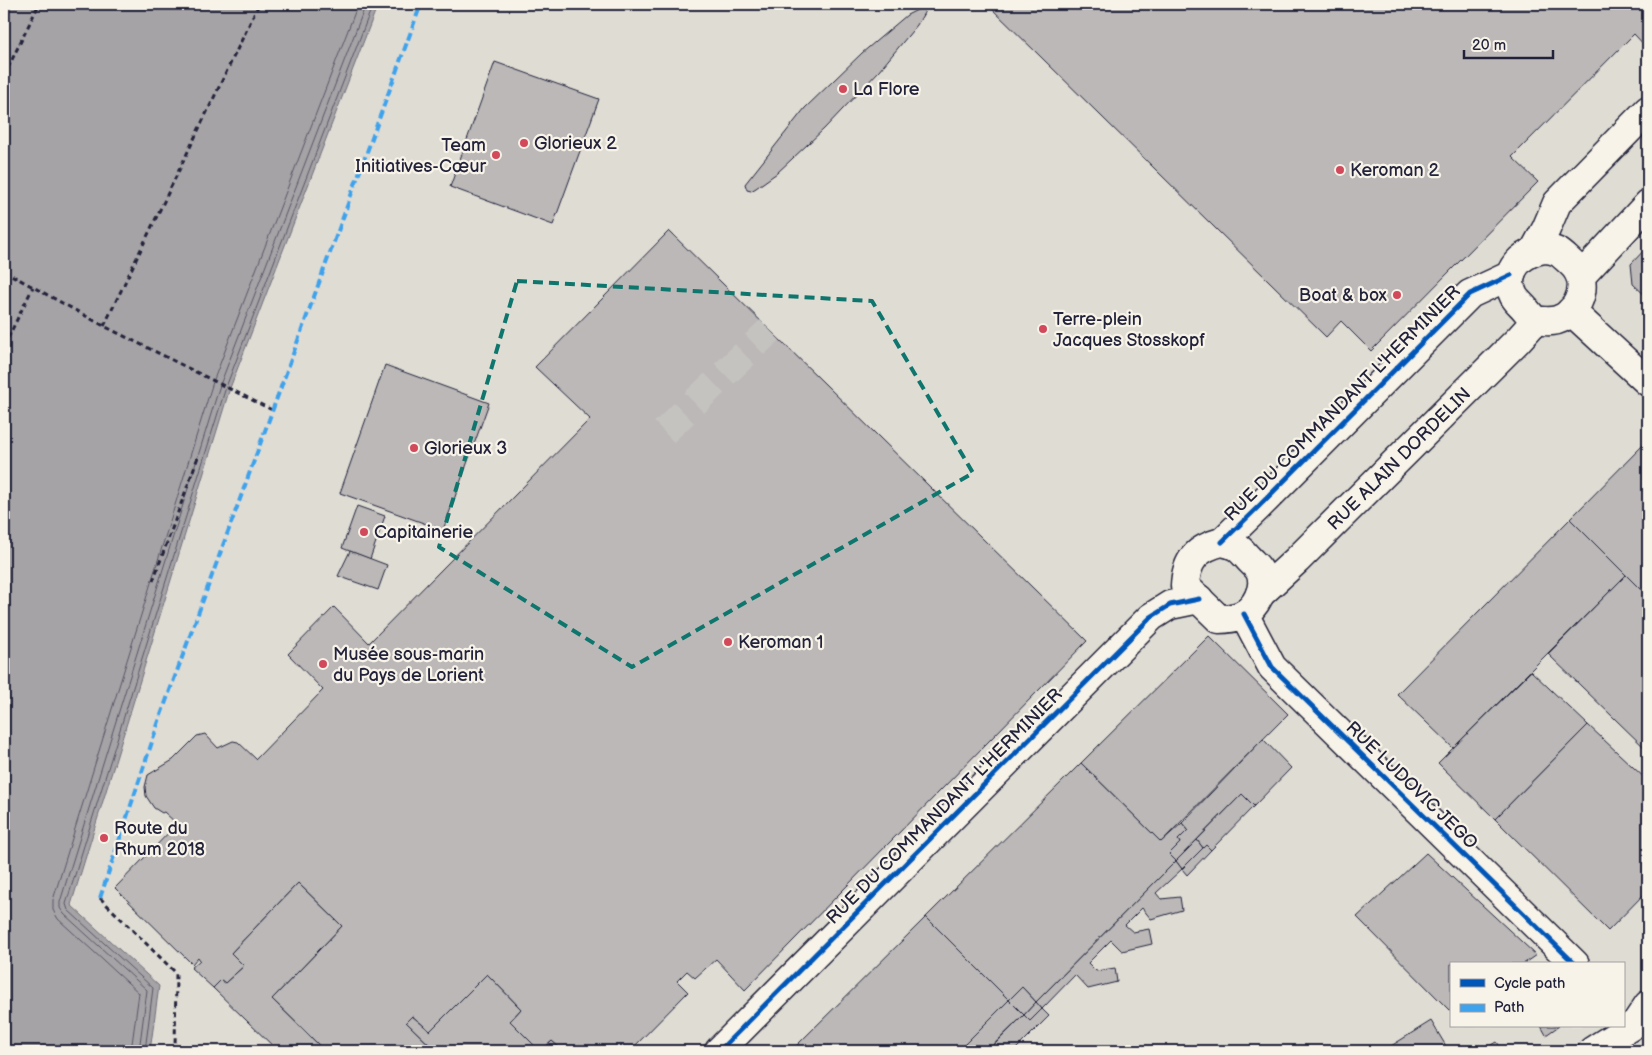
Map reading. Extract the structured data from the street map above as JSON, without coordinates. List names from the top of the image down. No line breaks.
{"streets":{"street":["RUE DU COMMANDANT L'HERMINIER","RUE ALAIN DORDELIN","RUE LUDOVIC JEGO"]},"crossings":[["RUE DU COMMANDANT L'HERMINIER","RUE ALAIN DORDELIN"],["RUE DU COMMANDANT L'HERMINIER","RUE LUDOVIC JEGO"],["RUE ALAIN DORDELIN","RUE LUDOVIC JEGO"]],"places":["La Flore","Glorieux 2","Team Initiatives-Cœur","Keroman 2","Boat & box","Terre-plein Jacques Stosskopf","Glorieux 3","Capitainerie","Keroman 1","Musée sous-marin du Pays de Lorient","Route du Rhum 2018"],"legend":["Cycle path","Path"],"scale_bar":"20 m"}
